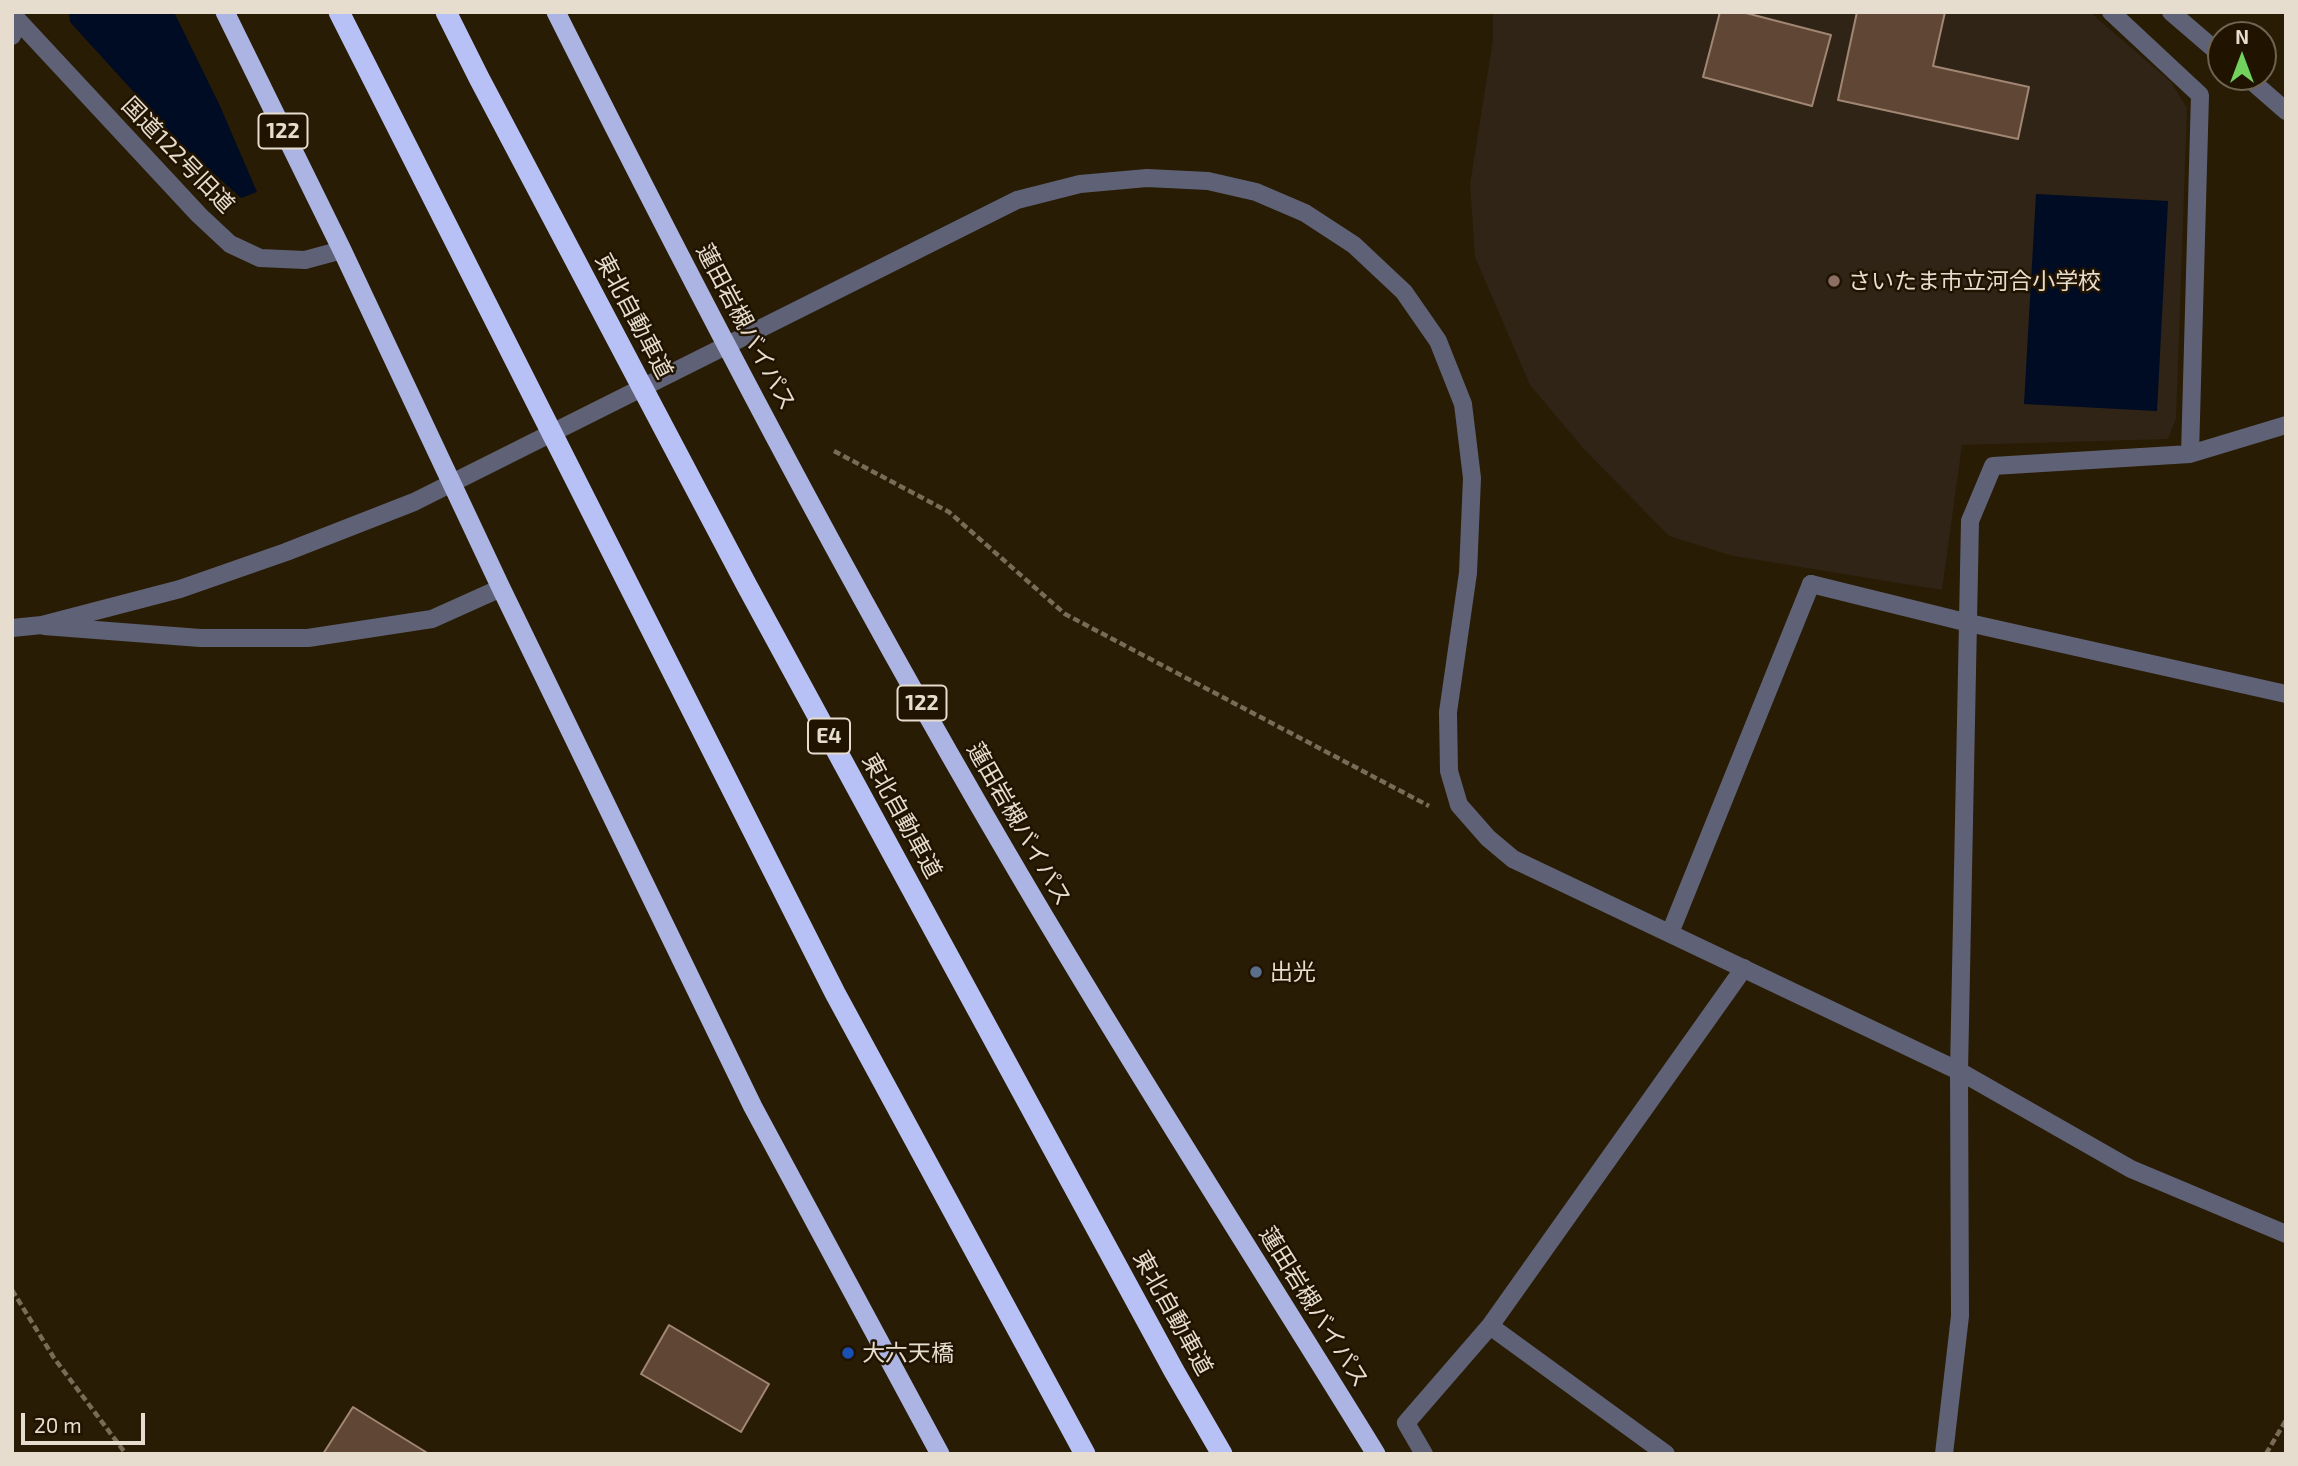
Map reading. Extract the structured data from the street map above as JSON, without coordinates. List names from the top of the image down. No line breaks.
{"streets":{"highway":["122","東北自動車道","蓮田岩槻バイパス","E4"],"street":["国道122号旧道"]},"crossings":[["122","国道122号旧道"]],"places":["さいたま市立河合小学校","出光","大六天橋"],"scale_bar":"20 m","north":"top"}
